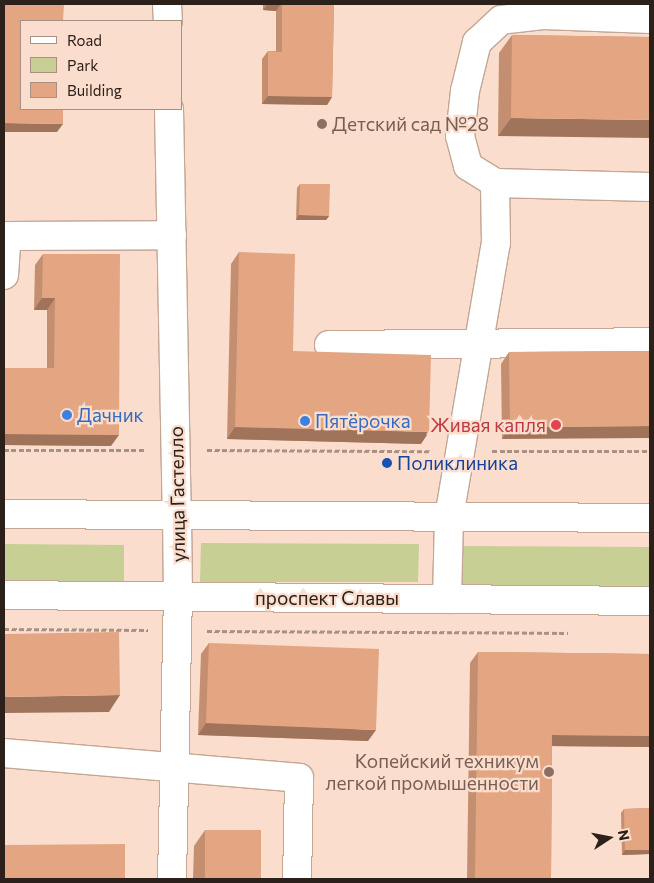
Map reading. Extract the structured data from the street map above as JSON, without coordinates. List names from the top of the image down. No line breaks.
{"streets":{"main road":["улица Гастелло","проспект Славы"]},"crossings":[["улица Гастелло","проспект Славы"]],"places":["Детский сад №28","Дачник","Пятёрочка","Живая капля","Поликлиника","Копейский техникум легкой промышенности"],"legend":["Road","Park","Building"],"north":"right"}
